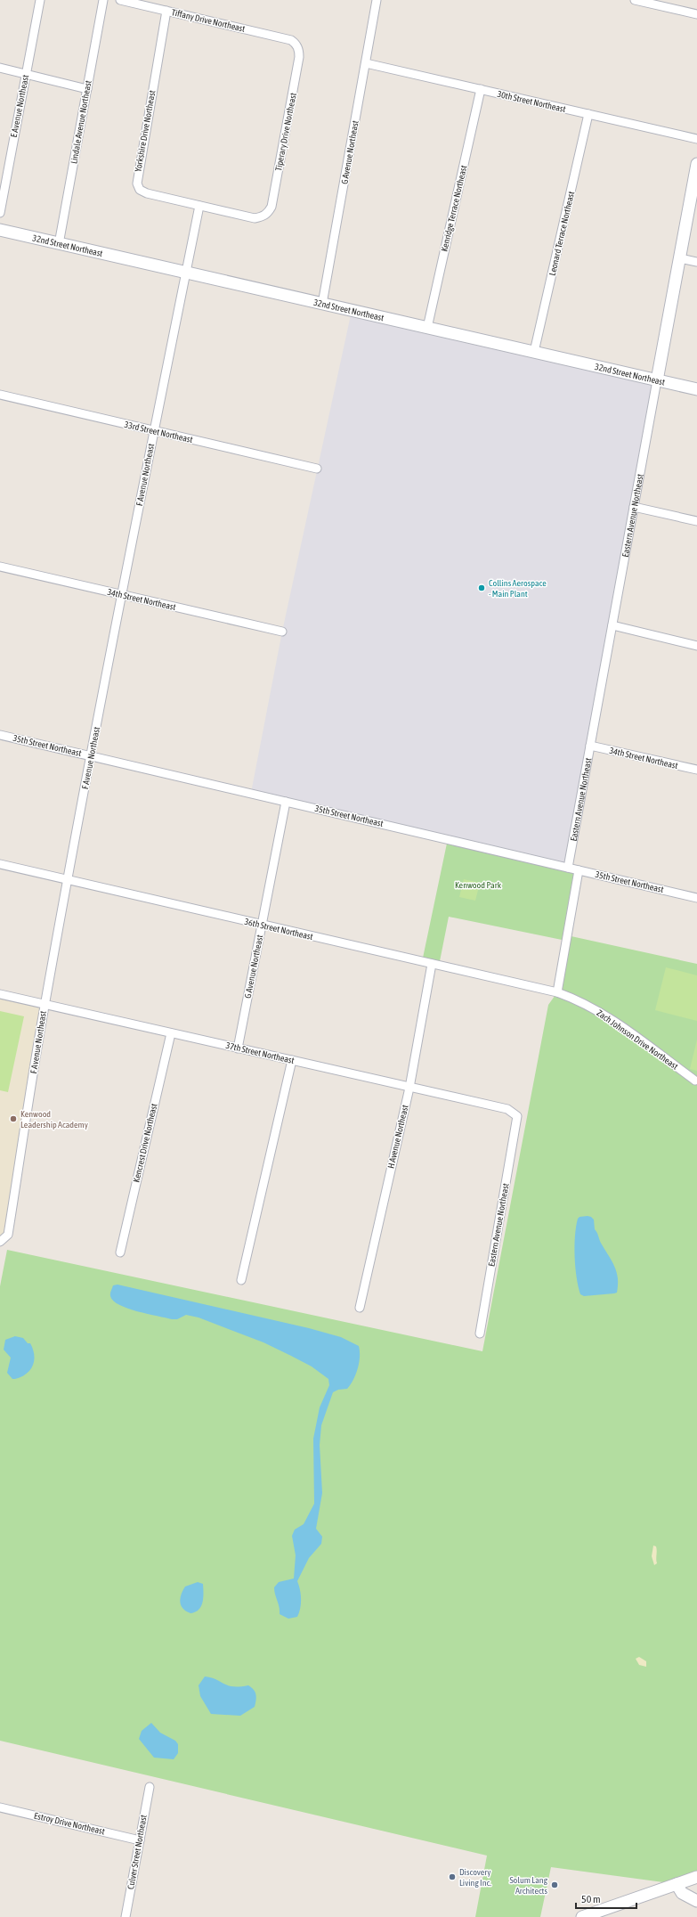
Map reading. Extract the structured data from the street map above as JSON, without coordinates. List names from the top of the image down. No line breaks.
{"streets":{"main road":["32nd Street Northeast","Eastern Avenue Northeast"],"street":["Tiffany Drive Northeast","30th Street Northeast","E Avenue Northeast","Lindale Avenue Northeast","Yorkshire Drive Northeast","Tiperary Drive Northeast","G Avenue Northeast","Kenridge Terrace Northeast","Leonard Terrace Northeast","33rd Street Northeast","F Avenue Northeast","34th Street Northeast","35th Street Northeast","36th Street Northeast","Zach Johnson Drive Northeast","37th Street Northeast","H Avenue Northeast","Kencrest Drive Northeast","Estroy Drive Northeast","Culver Street Northeast"]},"crossings":[["Tiffany Drive Northeast","Yorkshire Drive Northeast"],["Tiffany Drive Northeast","Tiperary Drive Northeast"],["30th Street Northeast","G Avenue Northeast"],["30th Street Northeast","Kenridge Terrace Northeast"],["30th Street Northeast","Leonard Terrace Northeast"],["Lindale Avenue Northeast","32nd Street Northeast"],["Yorkshire Drive Northeast","Tiperary Drive Northeast"],["Yorkshire Drive Northeast","F Avenue Northeast"],["Tiperary Drive Northeast","F Avenue Northeast"],["G Avenue Northeast","32nd Street Northeast"],["G Avenue Northeast","35th Street Northeast"],["G Avenue Northeast","36th Street Northeast"],["G Avenue Northeast","37th Street Northeast"],["Kenridge Terrace Northeast","32nd Street Northeast"],["Leonard Terrace Northeast","32nd Street Northeast"],["32nd Street Northeast","F Avenue Northeast"],["32nd Street Northeast","Eastern Avenue Northeast"],["33rd Street Northeast","F Avenue Northeast"],["F Avenue Northeast","34th Street Northeast"],["F Avenue Northeast","35th Street Northeast"],["F Avenue Northeast","36th Street Northeast"],["F Avenue Northeast","37th Street Northeast"],["Eastern Avenue Northeast","34th Street Northeast"],["Eastern Avenue Northeast","35th Street Northeast"],["Eastern Avenue Northeast","37th Street Northeast"],["36th Street Northeast","Zach Johnson Drive Northeast"],["36th Street Northeast","H Avenue Northeast"],["37th Street Northeast","H Avenue Northeast"],["37th Street Northeast","Kencrest Drive Northeast"],["Estroy Drive Northeast","Culver Street Northeast"]],"parks":["Kenwood Park"],"places":["Collins Aerospace - Main Plant","Kenwood Leadership Academy","Discovery Living Inc.","Solum Lang Architects"],"scale_bar":"50 m"}
